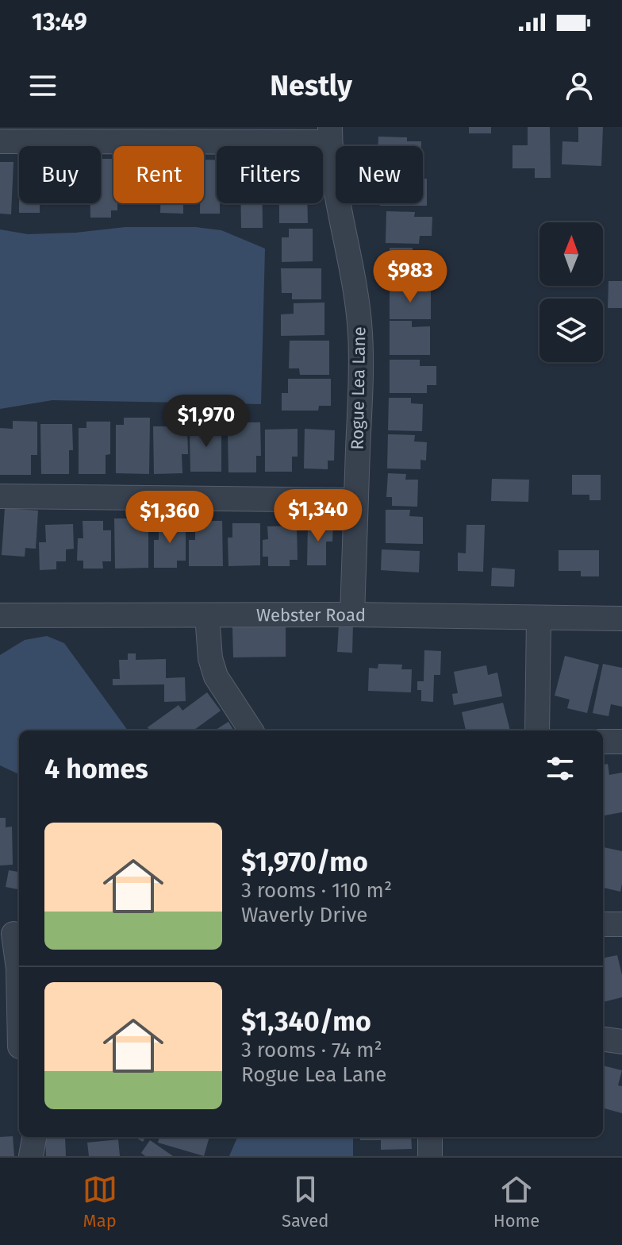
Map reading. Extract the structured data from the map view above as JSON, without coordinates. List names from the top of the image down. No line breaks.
{"streets":{"street":["Rogue Lea Lane","Webster Road"]},"crossings":[["Rogue Lea Lane","Webster Road"]],"north":"top","page":{"status":"13:49","header":"Nestly","chip":["Buy","Rent","Filters","New"],"price":["$983","$1,970","$1,340","$1,360"],"heading":"4 homes","list":[{"name":"$1,970/mo","note":"3 rooms · 110 m² · Waverly Drive"},{"name":"$1,340/mo","note":"3 rooms · 74 m² · Rogue Lea Lane"}],"tabs":["Map","Saved","Home"]}}
